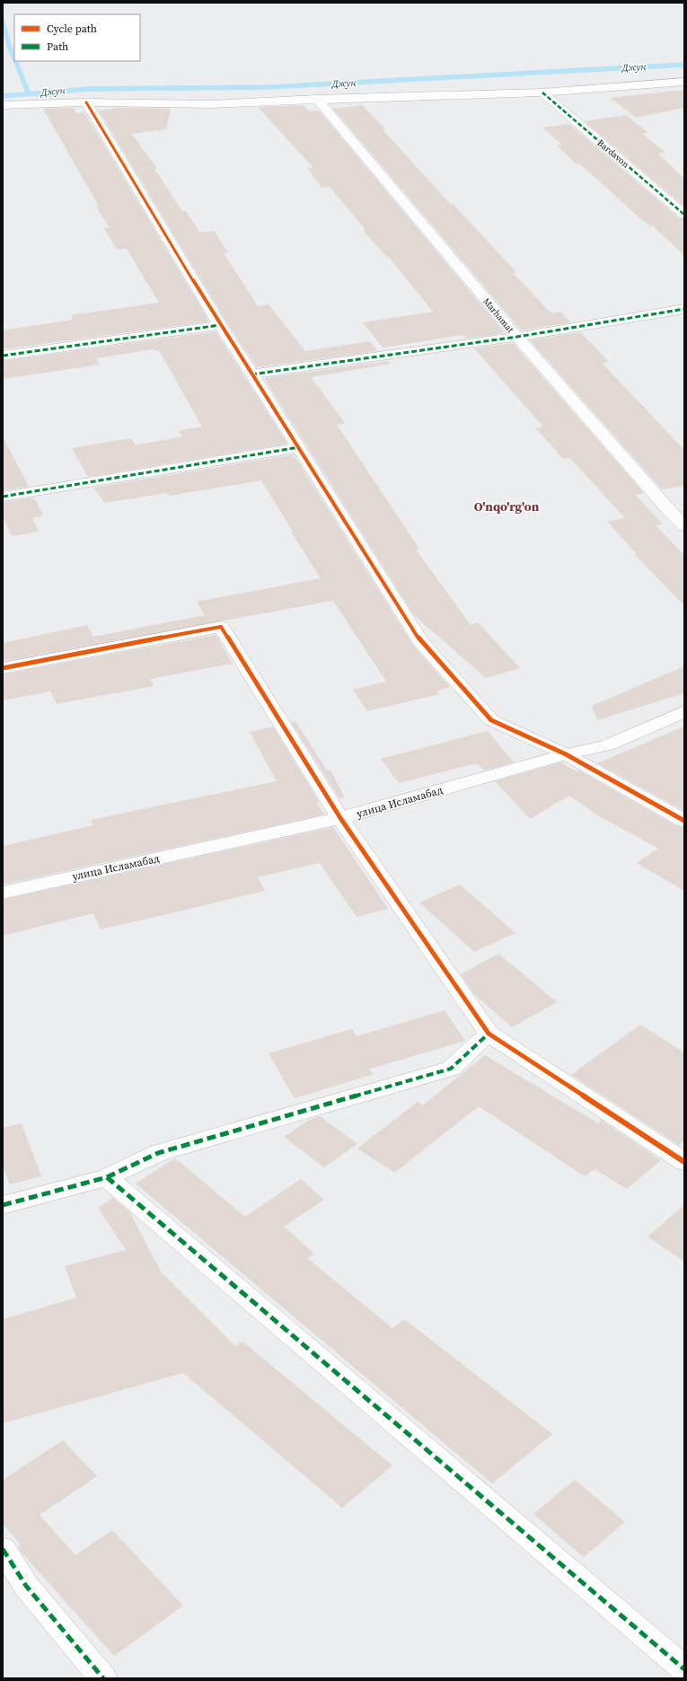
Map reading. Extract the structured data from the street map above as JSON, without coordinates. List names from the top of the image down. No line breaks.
{"streets":{"street":["Bardavon","Marhamat","улица Исламабад"]},"districts":["O'nqo'rg'on"],"water":["Джун"],"legend":["Cycle path","Path"]}
